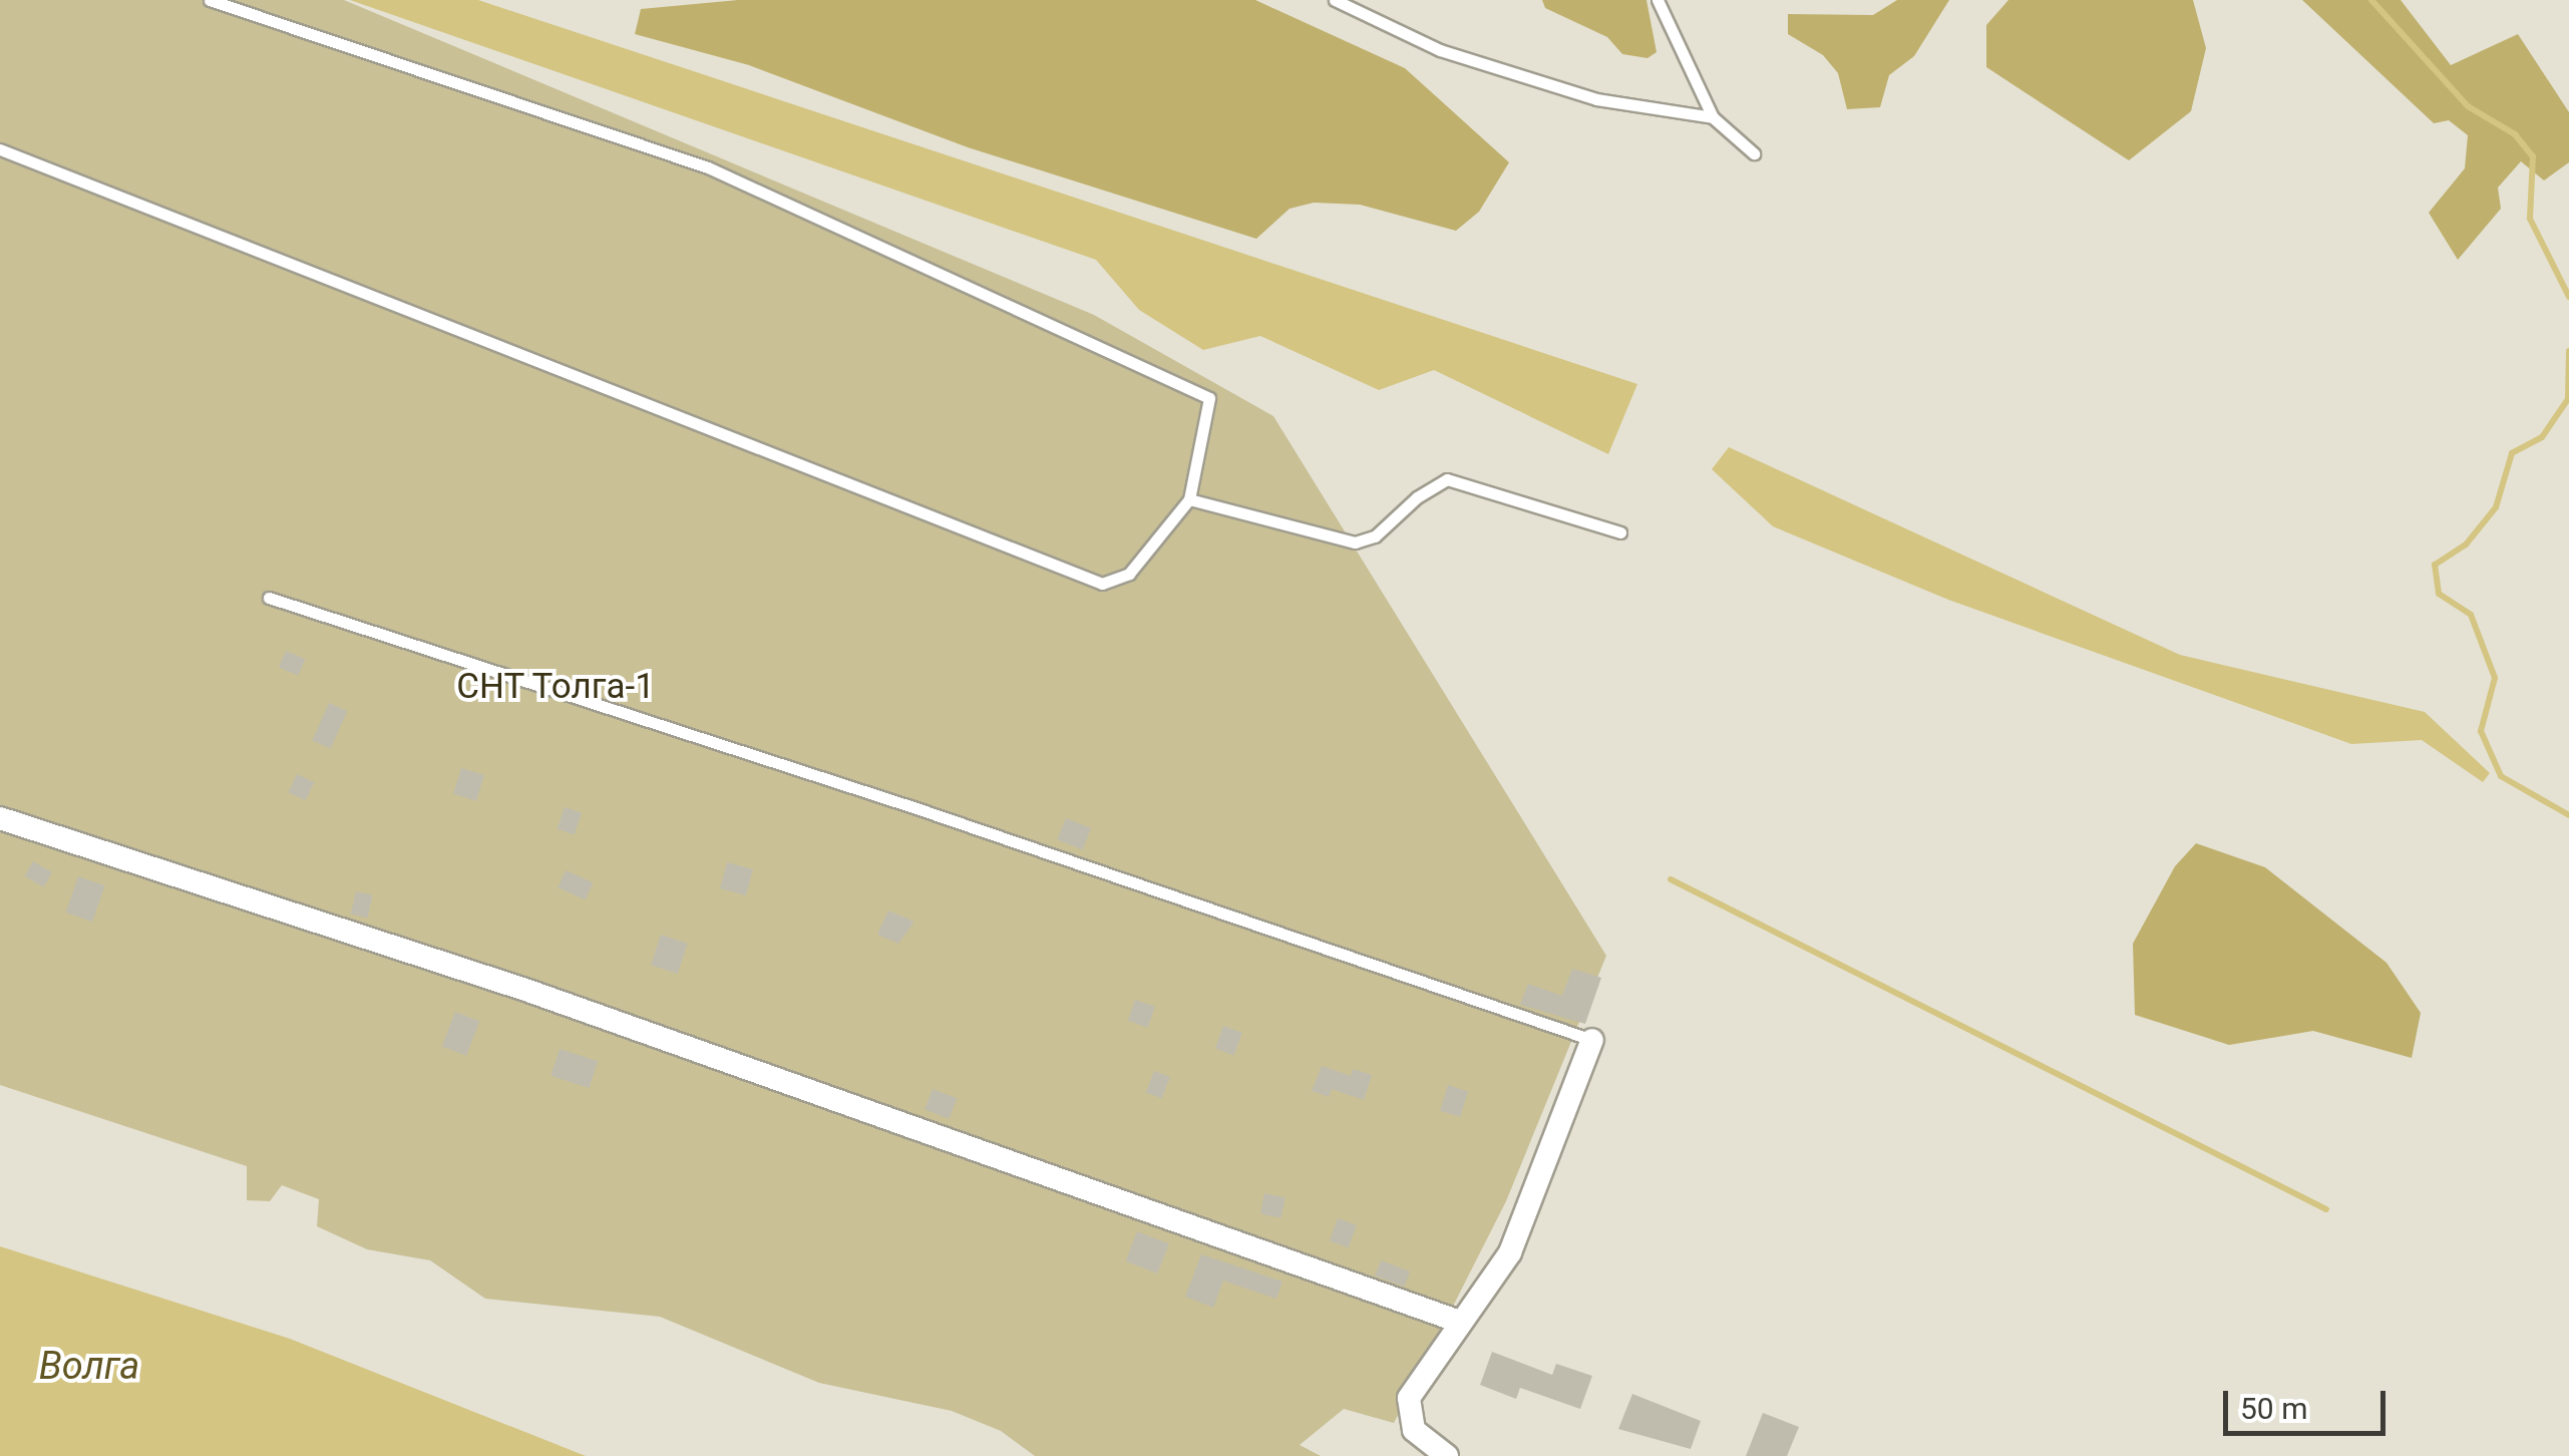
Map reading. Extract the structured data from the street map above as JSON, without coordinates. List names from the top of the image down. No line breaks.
{"water":["Волга"],"parks":["СНТ Толга-1"],"scale_bar":"50 m"}
